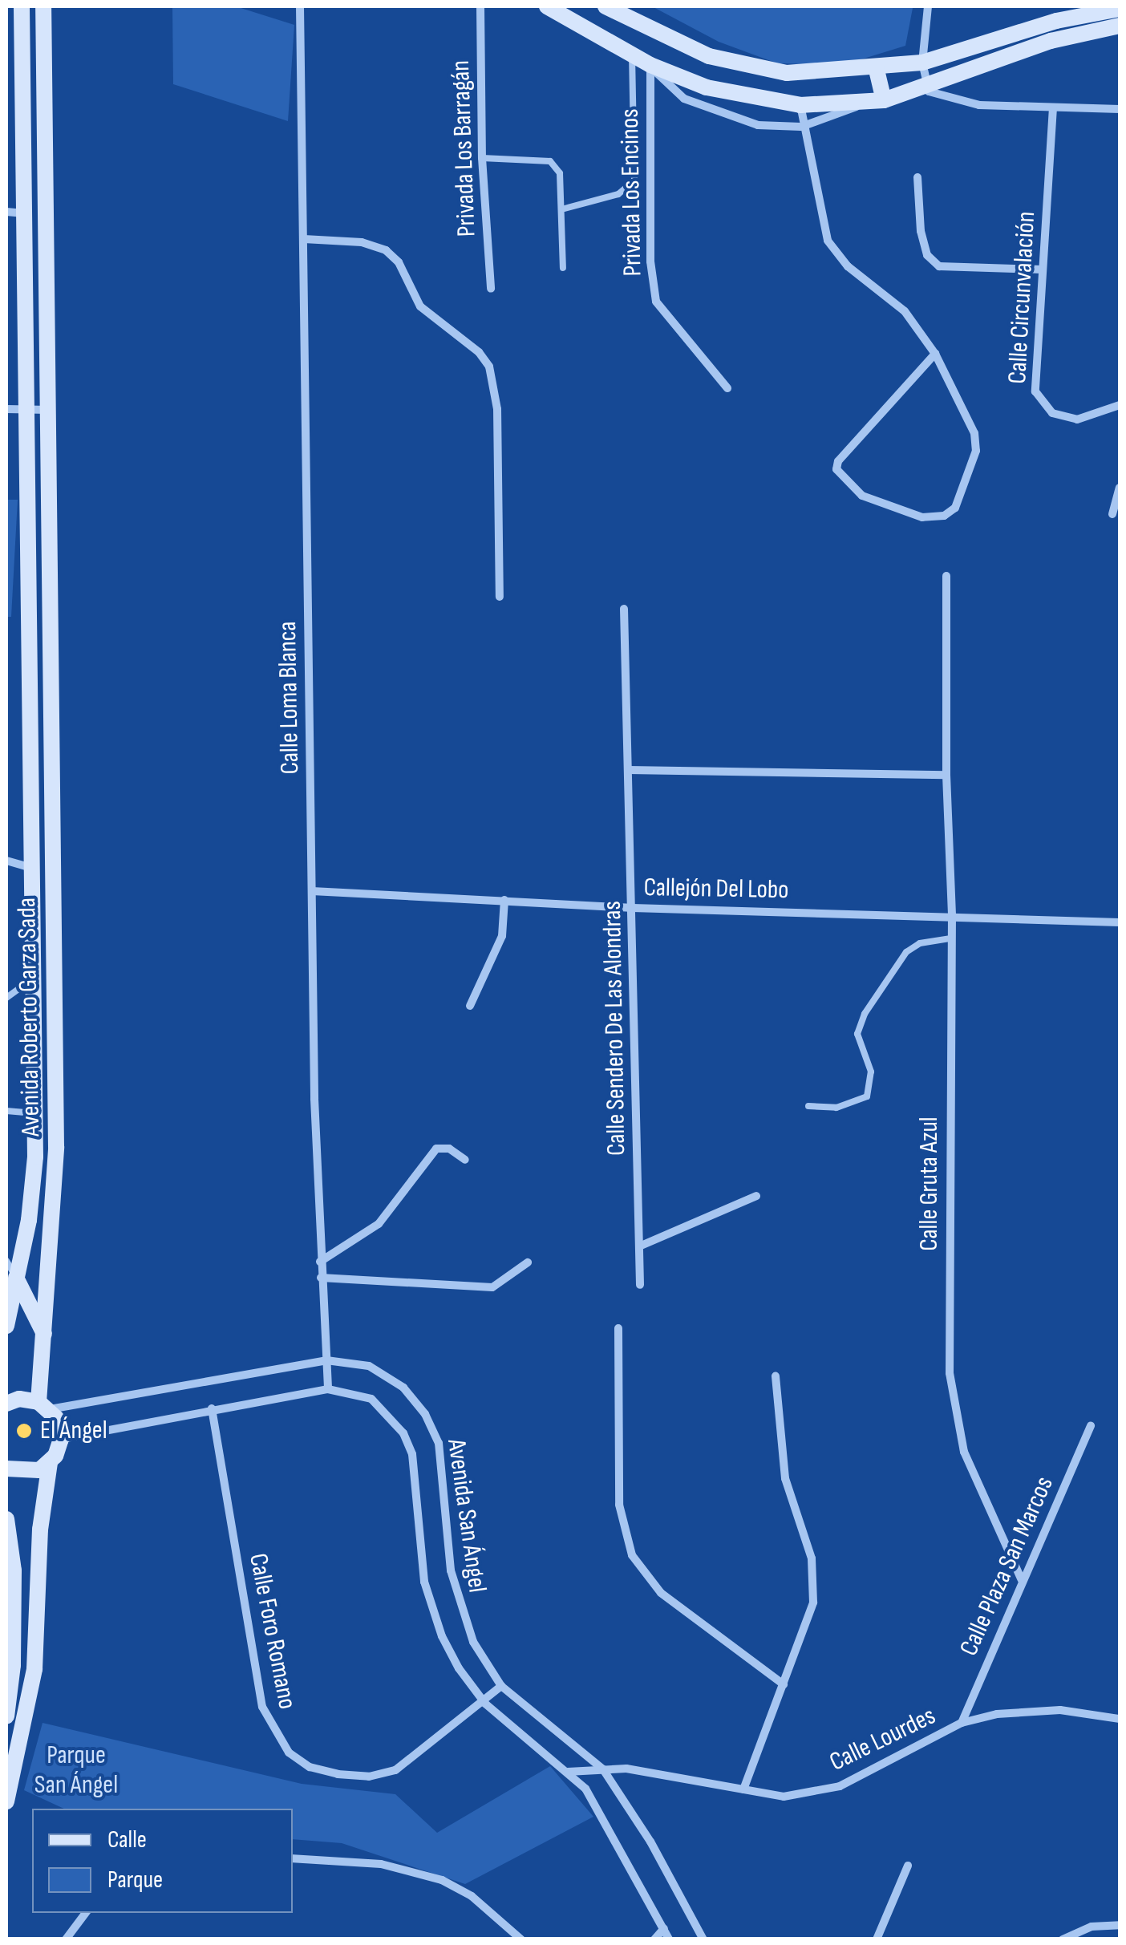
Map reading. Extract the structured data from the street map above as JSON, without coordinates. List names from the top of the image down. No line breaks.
{"streets":{"street":["Privada Los Barragán","Privada Los Encinos","Calle Circunvalación","Calle Loma Blanca","Callejón Del Lobo","Avenida Roberto Garza Sada","Calle Sendero De Las Alondras","Calle Gruta Azul","Avenida San Ángel","Calle Plaza San Marcos","Calle Foro Romano","Calle Lourdes"]},"crossings":[["Calle Loma Blanca","Callejón Del Lobo"],["Calle Loma Blanca","Avenida San Ángel"],["Callejón Del Lobo","Calle Sendero De Las Alondras"],["Callejón Del Lobo","Calle Gruta Azul"],["Avenida Roberto Garza Sada","Avenida San Ángel"],["Calle Gruta Azul","Calle Plaza San Marcos"],["Avenida San Ángel","Calle Foro Romano"],["Avenida San Ángel","Calle Lourdes"],["Calle Plaza San Marcos","Calle Lourdes"]],"parks":["Parque San Ángel"],"places":["El Ángel"],"legend":["Calle","Parque"]}
